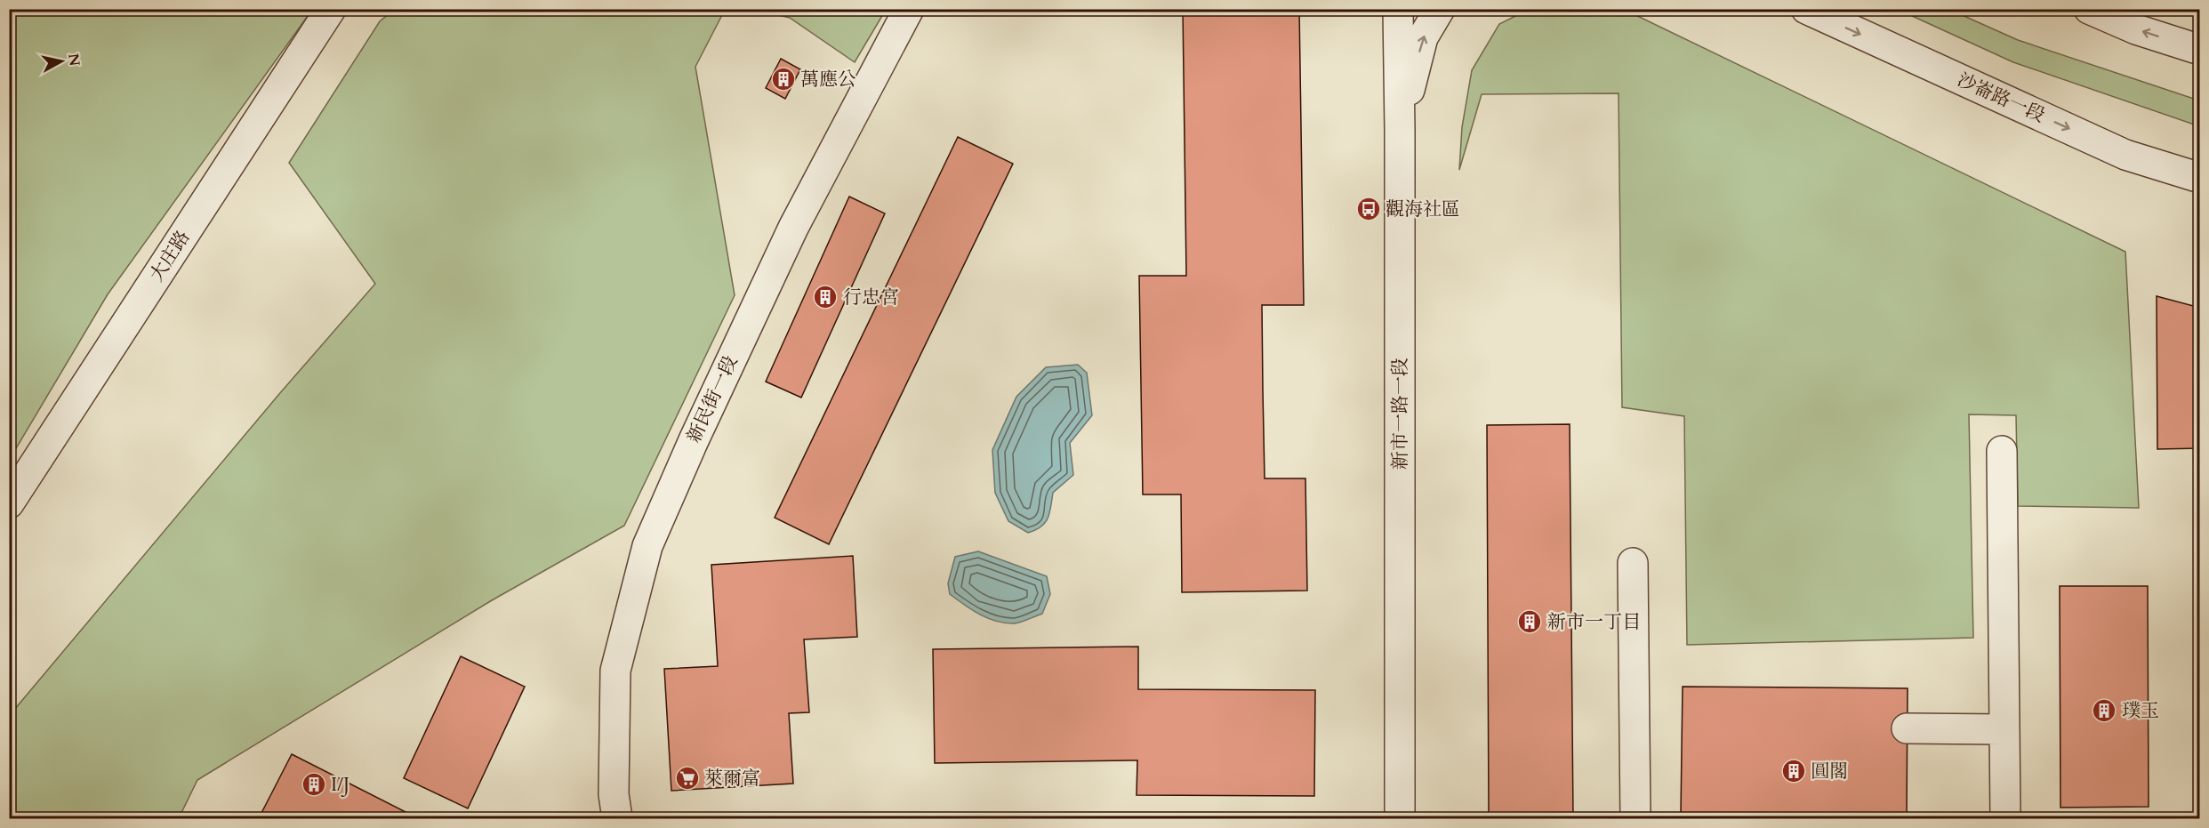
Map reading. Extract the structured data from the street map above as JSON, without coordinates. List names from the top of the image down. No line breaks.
{"streets":{"street":["沙崙路一段","大庄路","新民街一段","新市一路一段"]},"one_way":["沙崙路一段"],"places":{"building":["萬應公","行忠宮","新市一丁目","璞玉","圓閣","I/J"],"bus stop":["觀海社區"],"supermarket":["萊爾富"]},"north":"right"}
